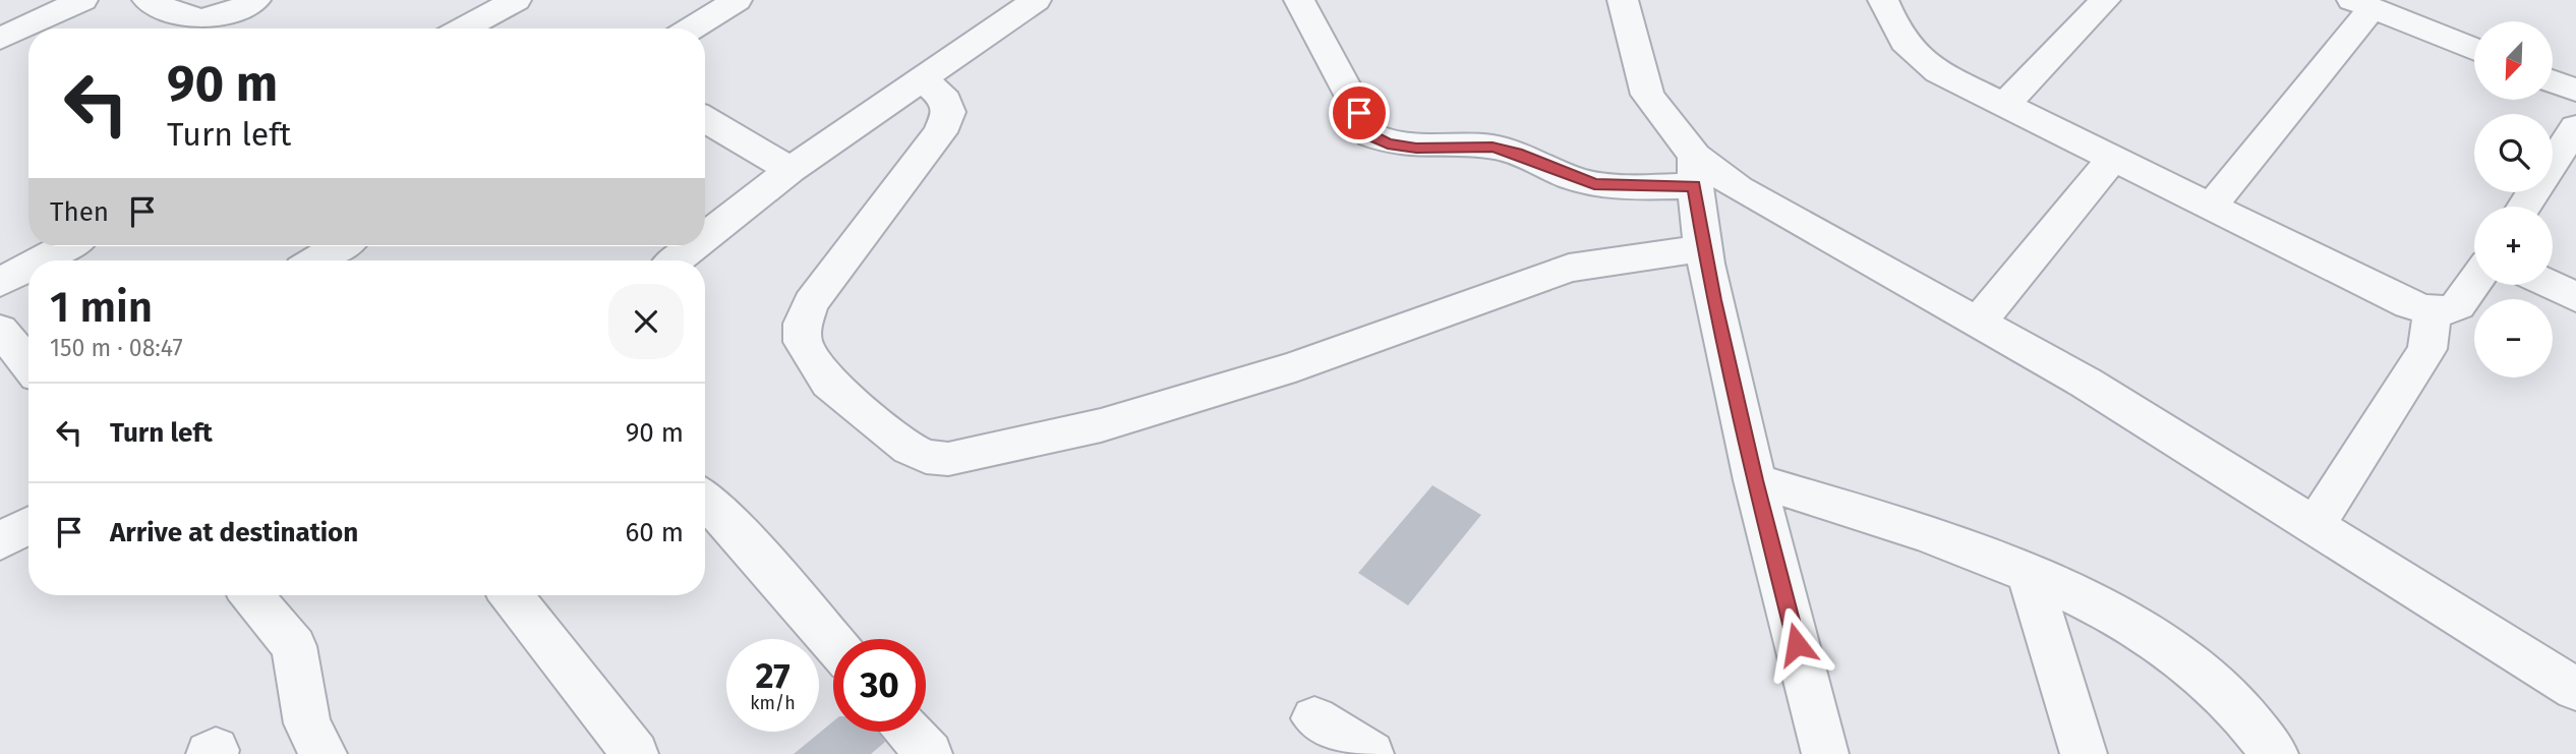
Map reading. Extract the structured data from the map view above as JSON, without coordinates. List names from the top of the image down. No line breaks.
{"north":"bottom left","page":{"map_buttons":["+","−"],"turn":["90 m","Turn left"],"then":"Then","heading":["1 min","150 m · 08:47"],"list":[{"name":"Turn left","value":"90 m"},{"name":"Arrive at destination","value":"60 m"}],"speed":"27 km/h","limit":"30"}}
